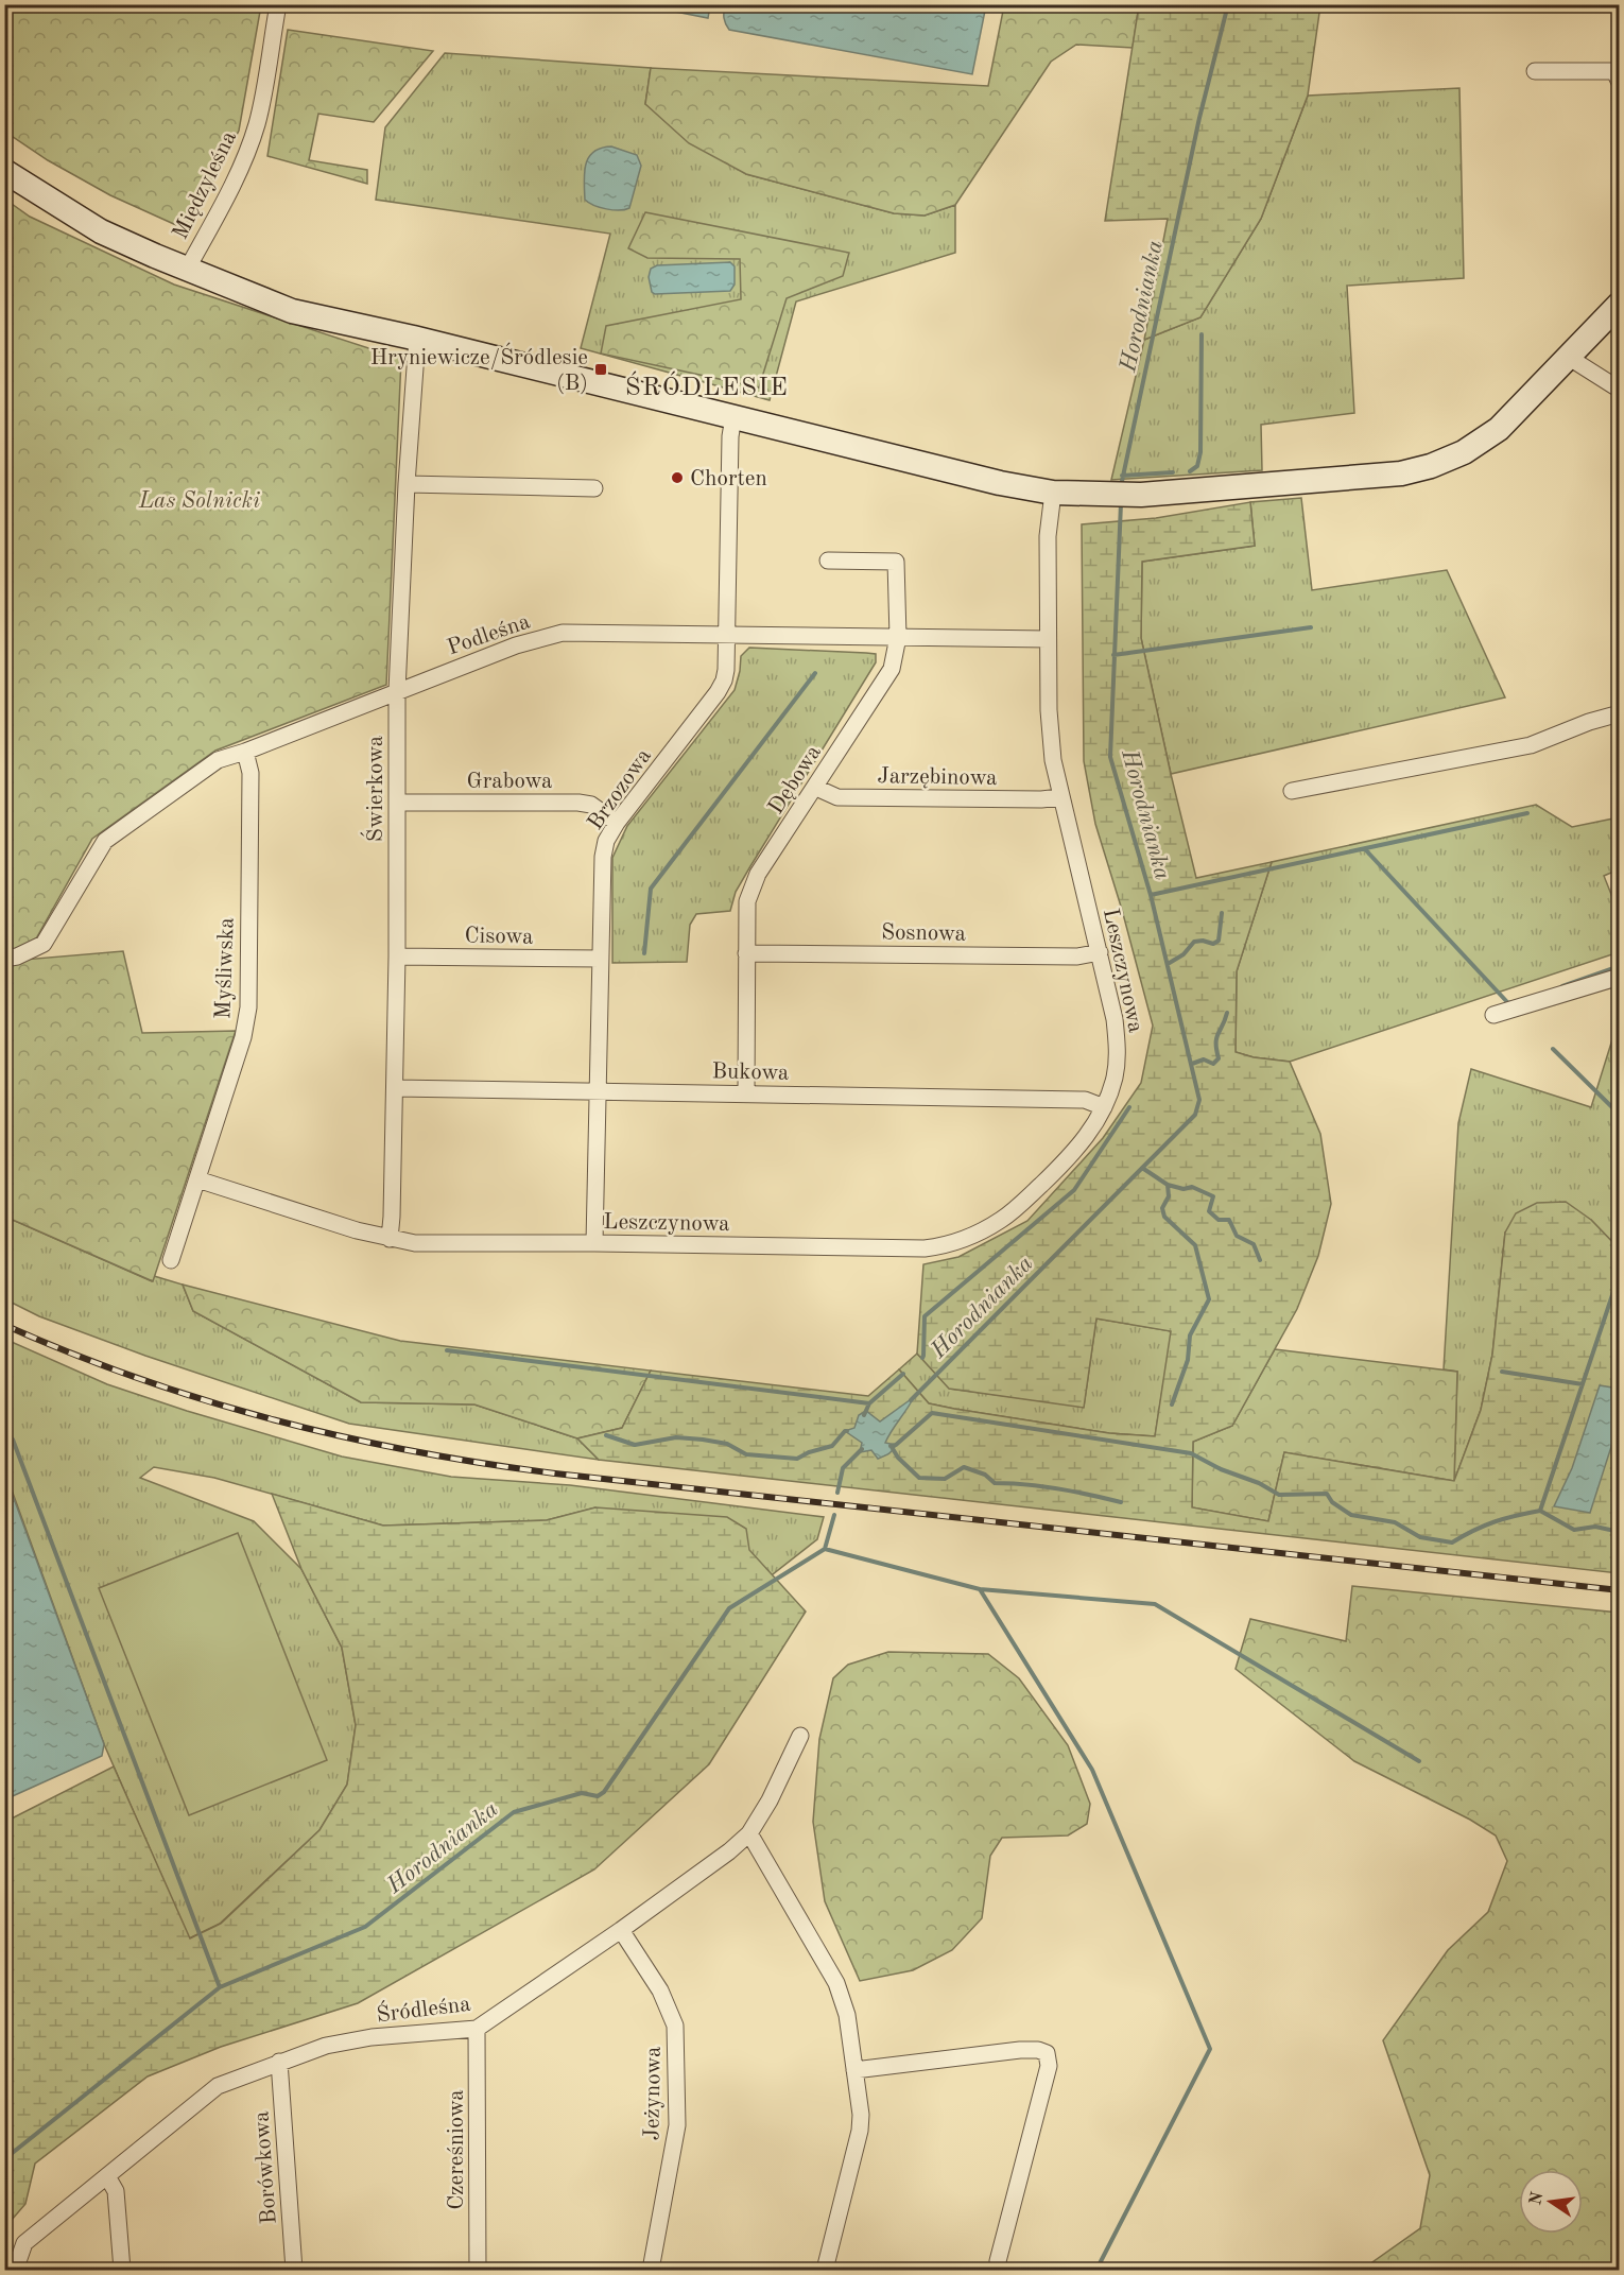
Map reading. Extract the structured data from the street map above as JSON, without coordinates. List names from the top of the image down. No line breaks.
{"streets":{"street":["Międzyleśna","Podleśna","Jarzębinowa","Dębowa","Grabowa","Świerkowa","Brzozowa","Sosnowa","Cisowa","Myśliwska","Leszczynowa","Bukowa","Śródleśna","Jeżynowa","Czereśniowa","Borówkowa"]},"crossings":[["Podleśna","Dębowa"],["Podleśna","Świerkowa"],["Podleśna","Brzozowa"],["Podleśna","Myśliwska"],["Podleśna","Leszczynowa"],["Jarzębinowa","Dębowa"],["Jarzębinowa","Leszczynowa"],["Dębowa","Sosnowa"],["Dębowa","Bukowa"],["Grabowa","Świerkowa"],["Grabowa","Brzozowa"],["Świerkowa","Cisowa"],["Świerkowa","Leszczynowa"],["Świerkowa","Bukowa"],["Brzozowa","Cisowa"],["Brzozowa","Leszczynowa"],["Brzozowa","Bukowa"],["Sosnowa","Leszczynowa"],["Leszczynowa","Bukowa"],["Śródleśna","Jeżynowa"],["Śródleśna","Czereśniowa"],["Śródleśna","Borówkowa"]],"districts":["ŚRÓDLESIE"],"water":["Horodnianka"],"parks":["Las Solnicki"],"places":{"transit":["Hryniewicze/Śródlesie (B)"],"other":["Chorten"]},"north":"left"}
